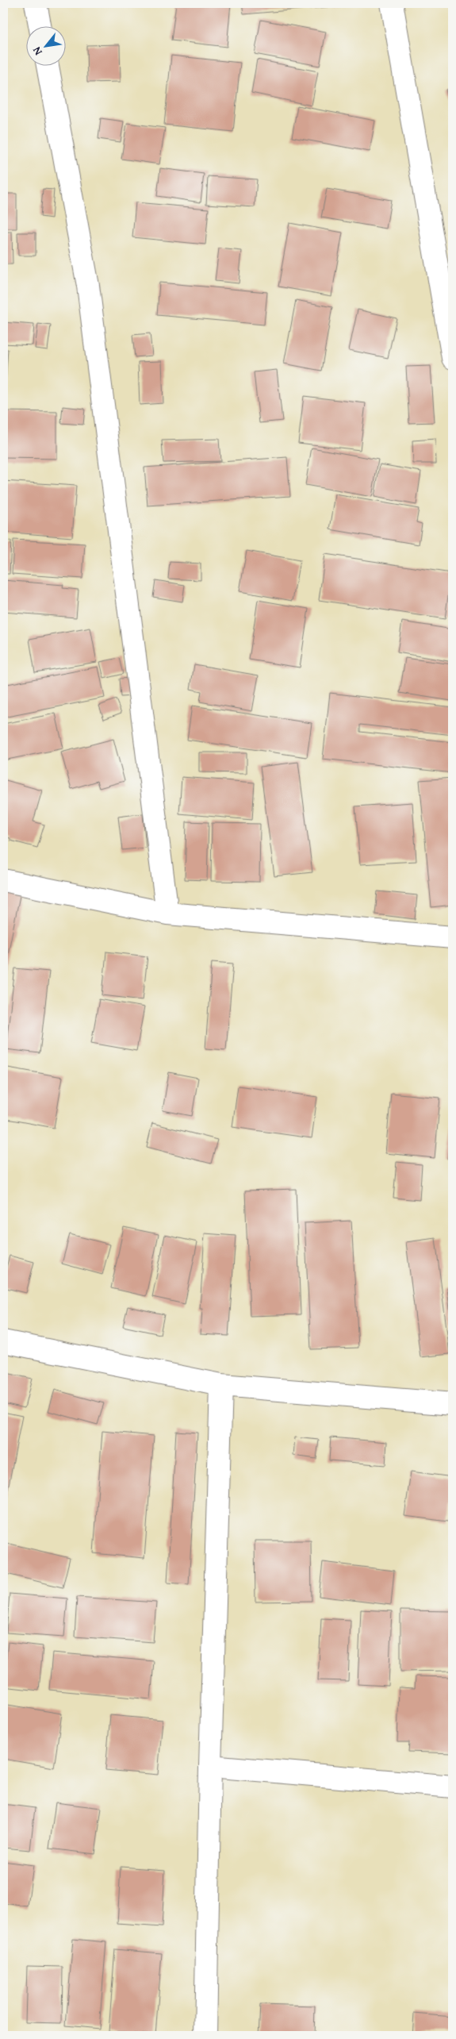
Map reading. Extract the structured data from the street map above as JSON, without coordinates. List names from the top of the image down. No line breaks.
{"north":"bottom left"}
